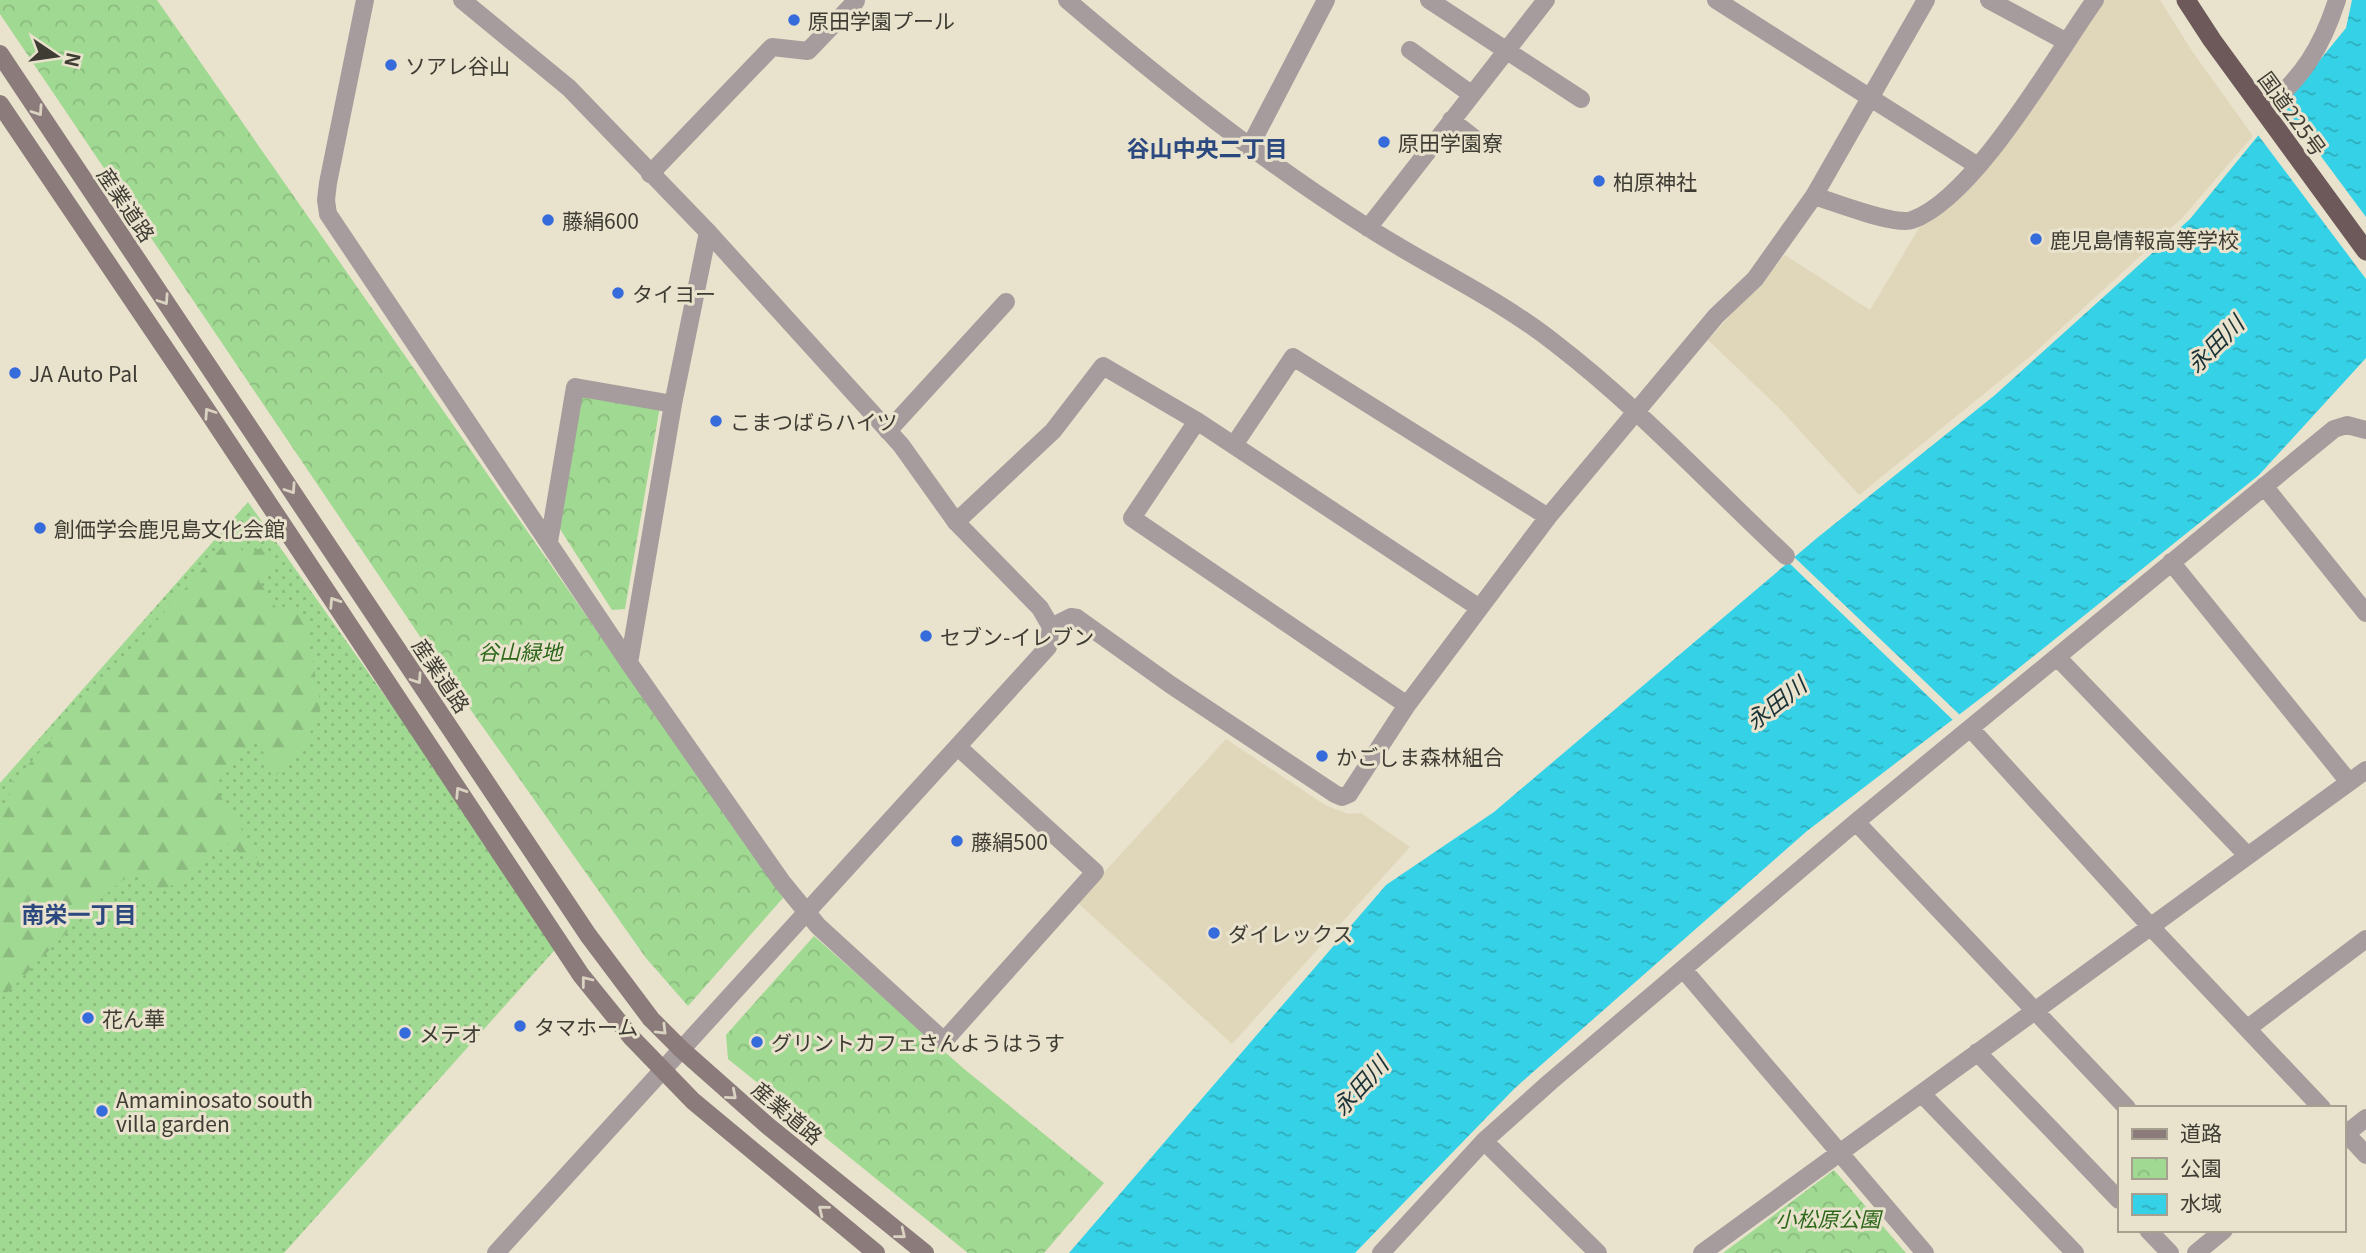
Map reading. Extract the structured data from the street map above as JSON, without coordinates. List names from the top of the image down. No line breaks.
{"streets":{"highway":["国道225号"],"main road":["産業道路"]},"districts":["谷山中央二丁目","南栄一丁目"],"water":["永田川"],"parks":["谷山緑地","小松原公園"],"places":["原田学園プール","ソアレ谷山","原田学園寮","柏原神社","藤絹600","鹿児島情報高等学校","タイヨー","JA Auto Pal","こまつばらハイツ","創価学会鹿児島文化会館","セブン-イレブン","かごしま森林組合","藤絹500","ダイレックス","花ん華","タマホーム","メテオ","グリントカフェさんようはうす","Amaminosato south villa garden"],"legend":["道路","公園","水域"],"north":"right"}
